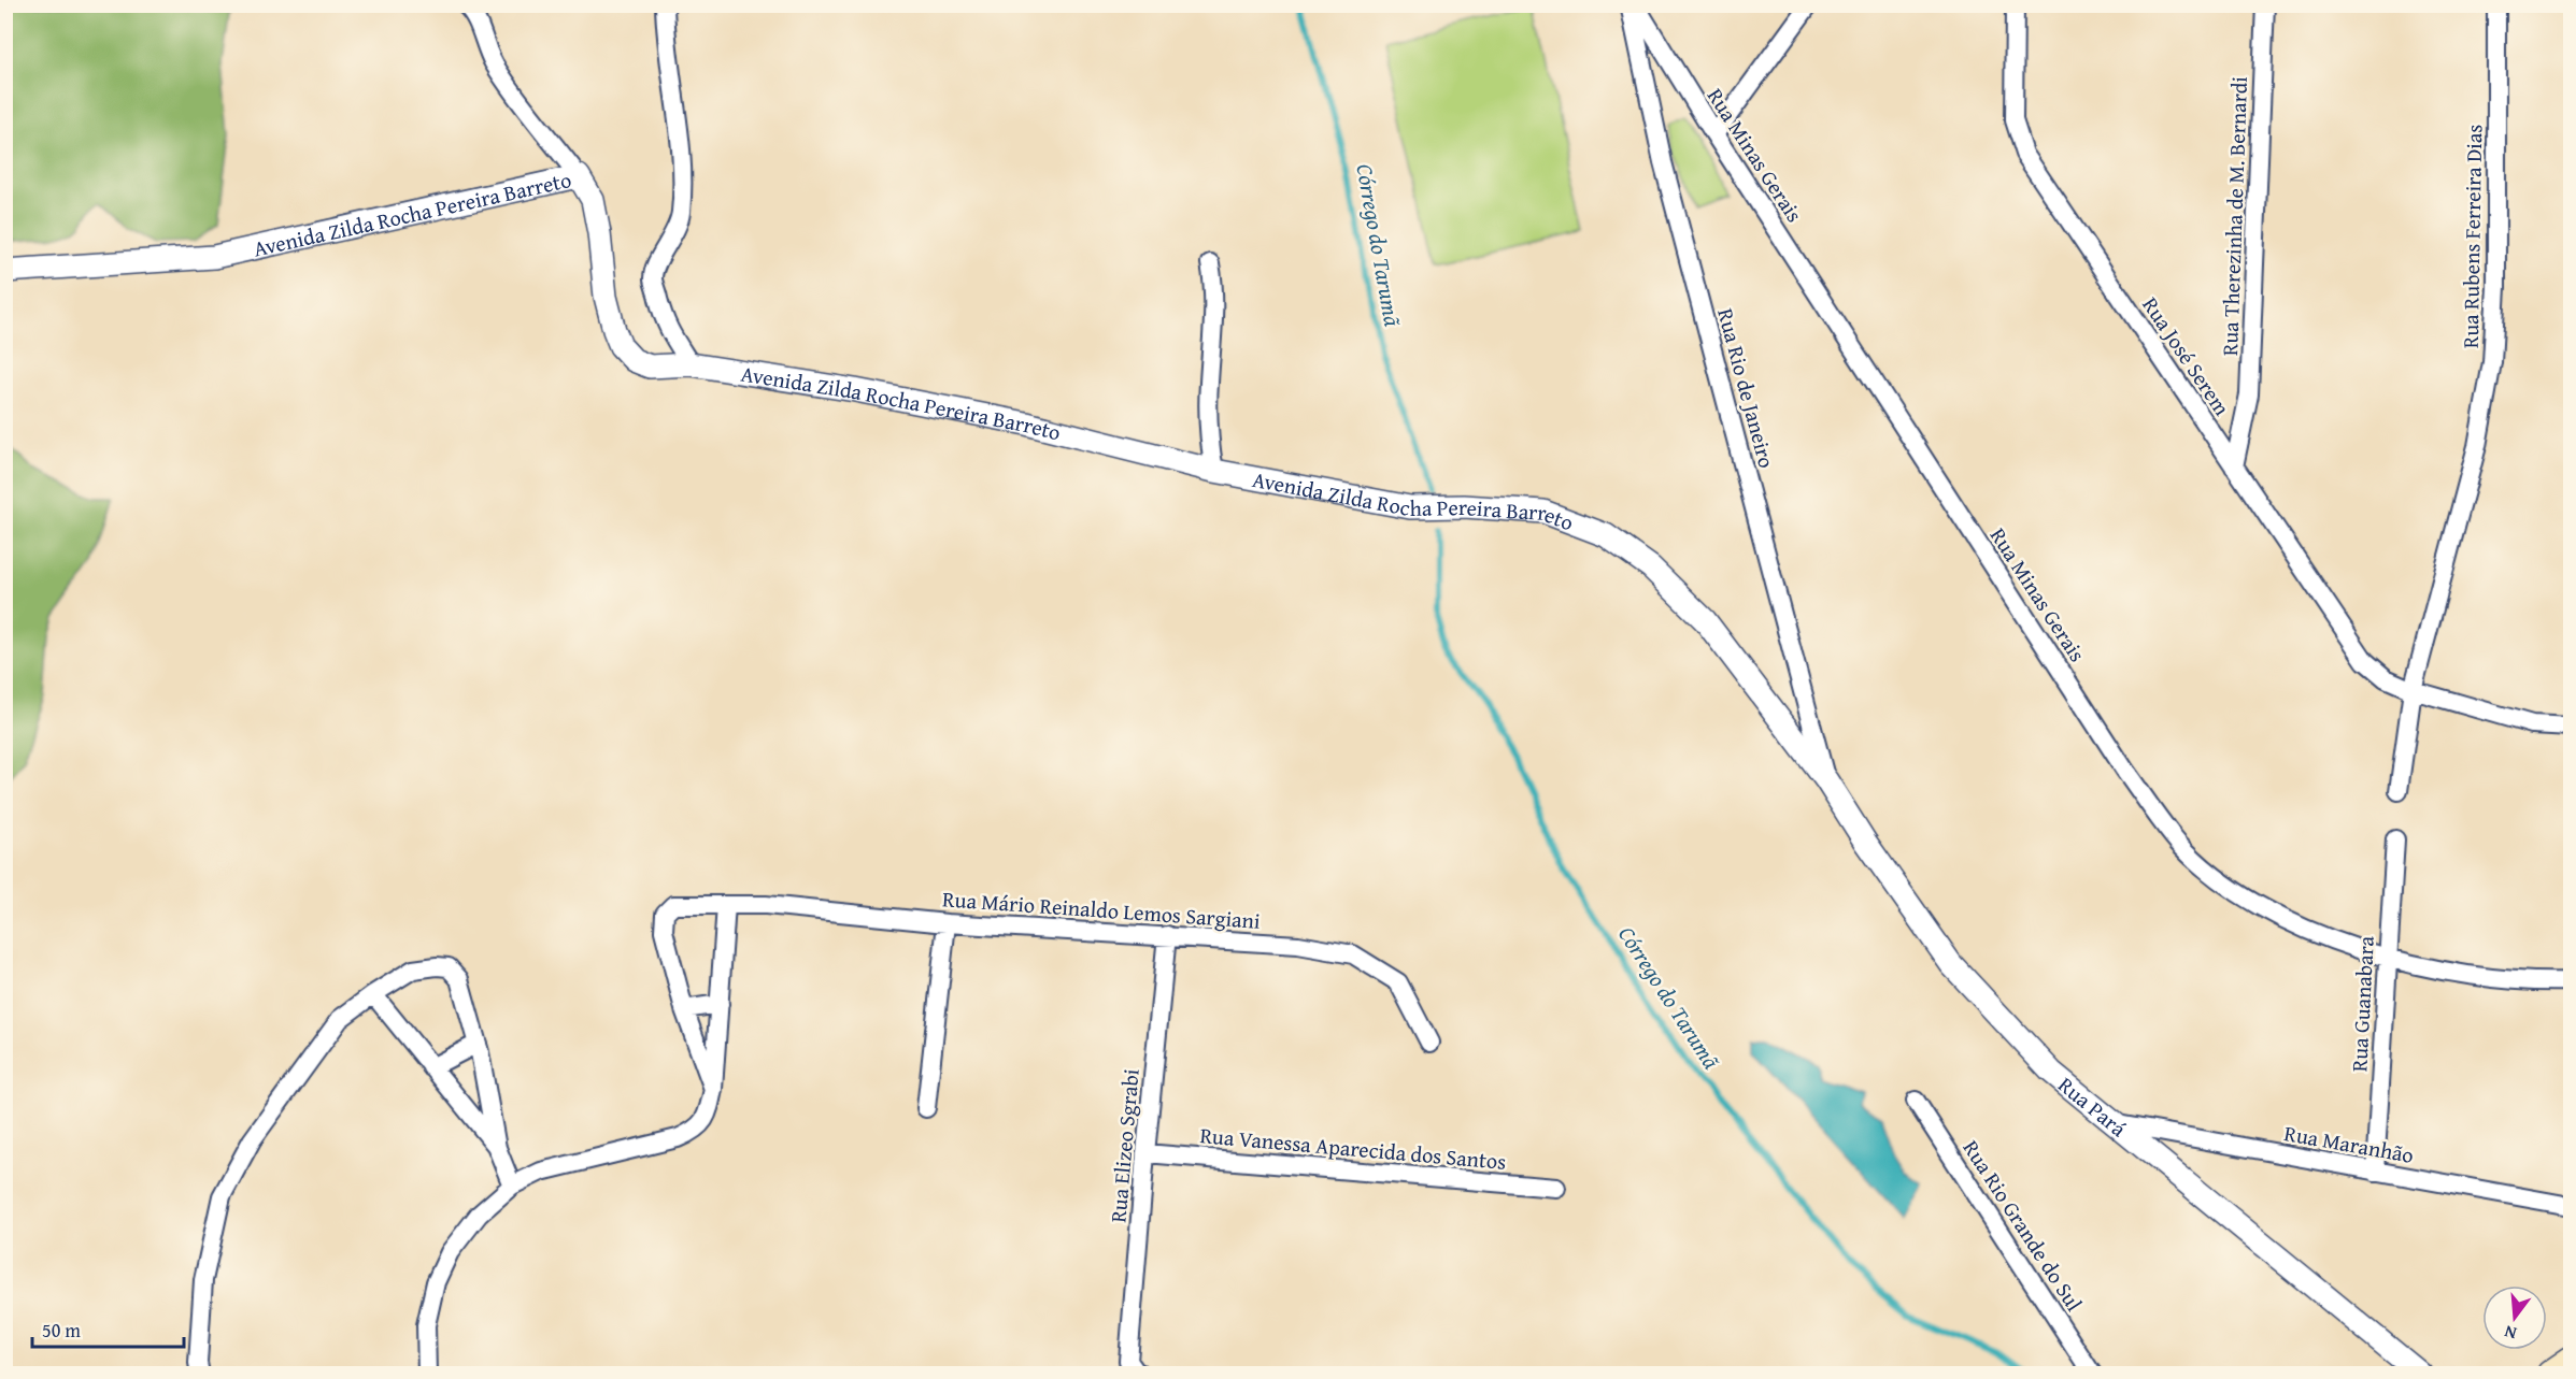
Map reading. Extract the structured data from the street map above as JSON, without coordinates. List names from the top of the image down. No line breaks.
{"streets":{"street":["Rua Minas Gerais","Avenida Zilda Rocha Pereira Barreto","Rua Therezinha de M. Bernardi","Rua Rubens Ferreira Dias","Rua José Serem","Rua Rio de Janeiro","Rua Mário Reinaldo Lemos Sargiani","Rua Guanabara","Rua Pará","Rua Maranhão","Rua Elizeo Sgrabi","Rua Vanessa Aparecida dos Santos","Rua Rio Grande do Sul"]},"crossings":[["Rua Minas Gerais","Rua Guanabara"],["Avenida Zilda Rocha Pereira Barreto","Rua Rio de Janeiro"],["Avenida Zilda Rocha Pereira Barreto","Rua Pará"],["Rua Therezinha de M. Bernardi","Rua José Serem"],["Rua Rubens Ferreira Dias","Rua José Serem"],["Rua Rio de Janeiro","Rua Pará"],["Rua Mário Reinaldo Lemos Sargiani","Rua Elizeo Sgrabi"],["Rua Guanabara","Rua Maranhão"],["Rua Pará","Rua Maranhão"],["Rua Elizeo Sgrabi","Rua Vanessa Aparecida dos Santos"]],"water":["Córrego do Tarumã"],"scale_bar":"50 m","north":"bottom"}
